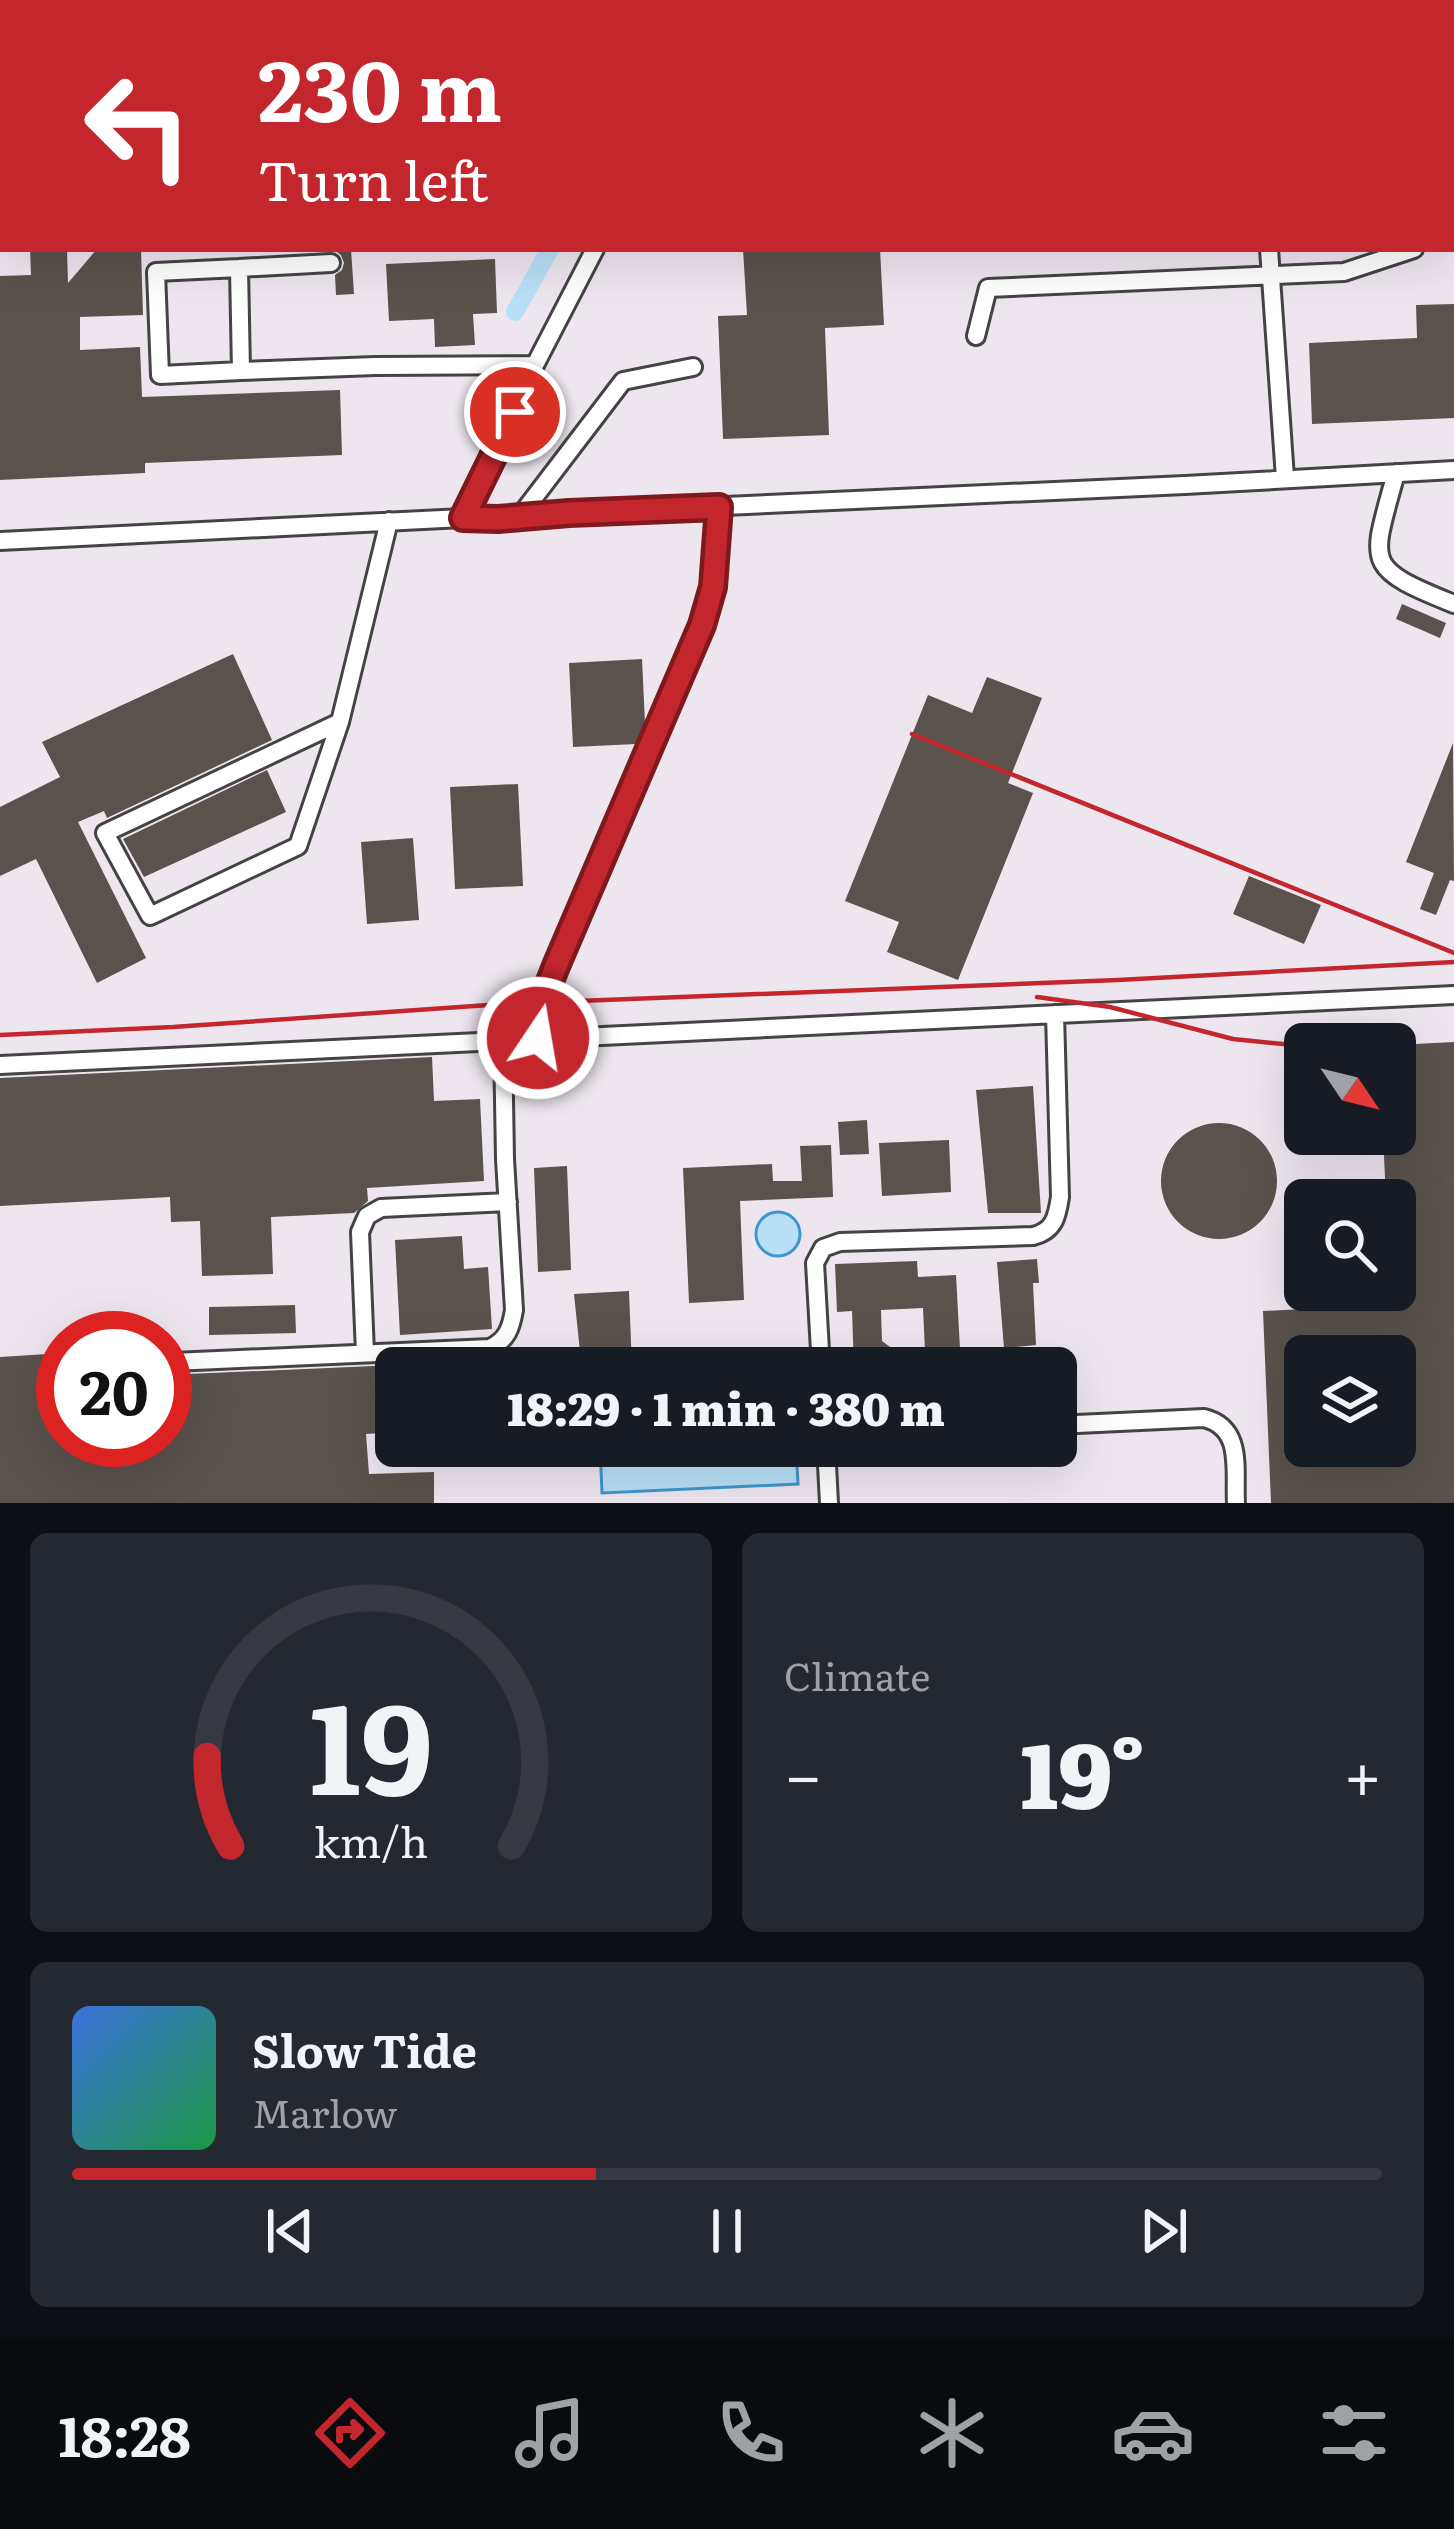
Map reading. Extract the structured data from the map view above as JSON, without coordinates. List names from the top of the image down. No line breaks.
{"north":"bottom right","page":{"turn":["230 m","Turn left"],"limit":"20","trip":"18:29 · 1 min · 380 m","tile":"Climate","heat":["−","19°","+"],"song":["Slow Tide","Marlow"],"tabs":"18:28","gauge":["19","km/h"]}}
